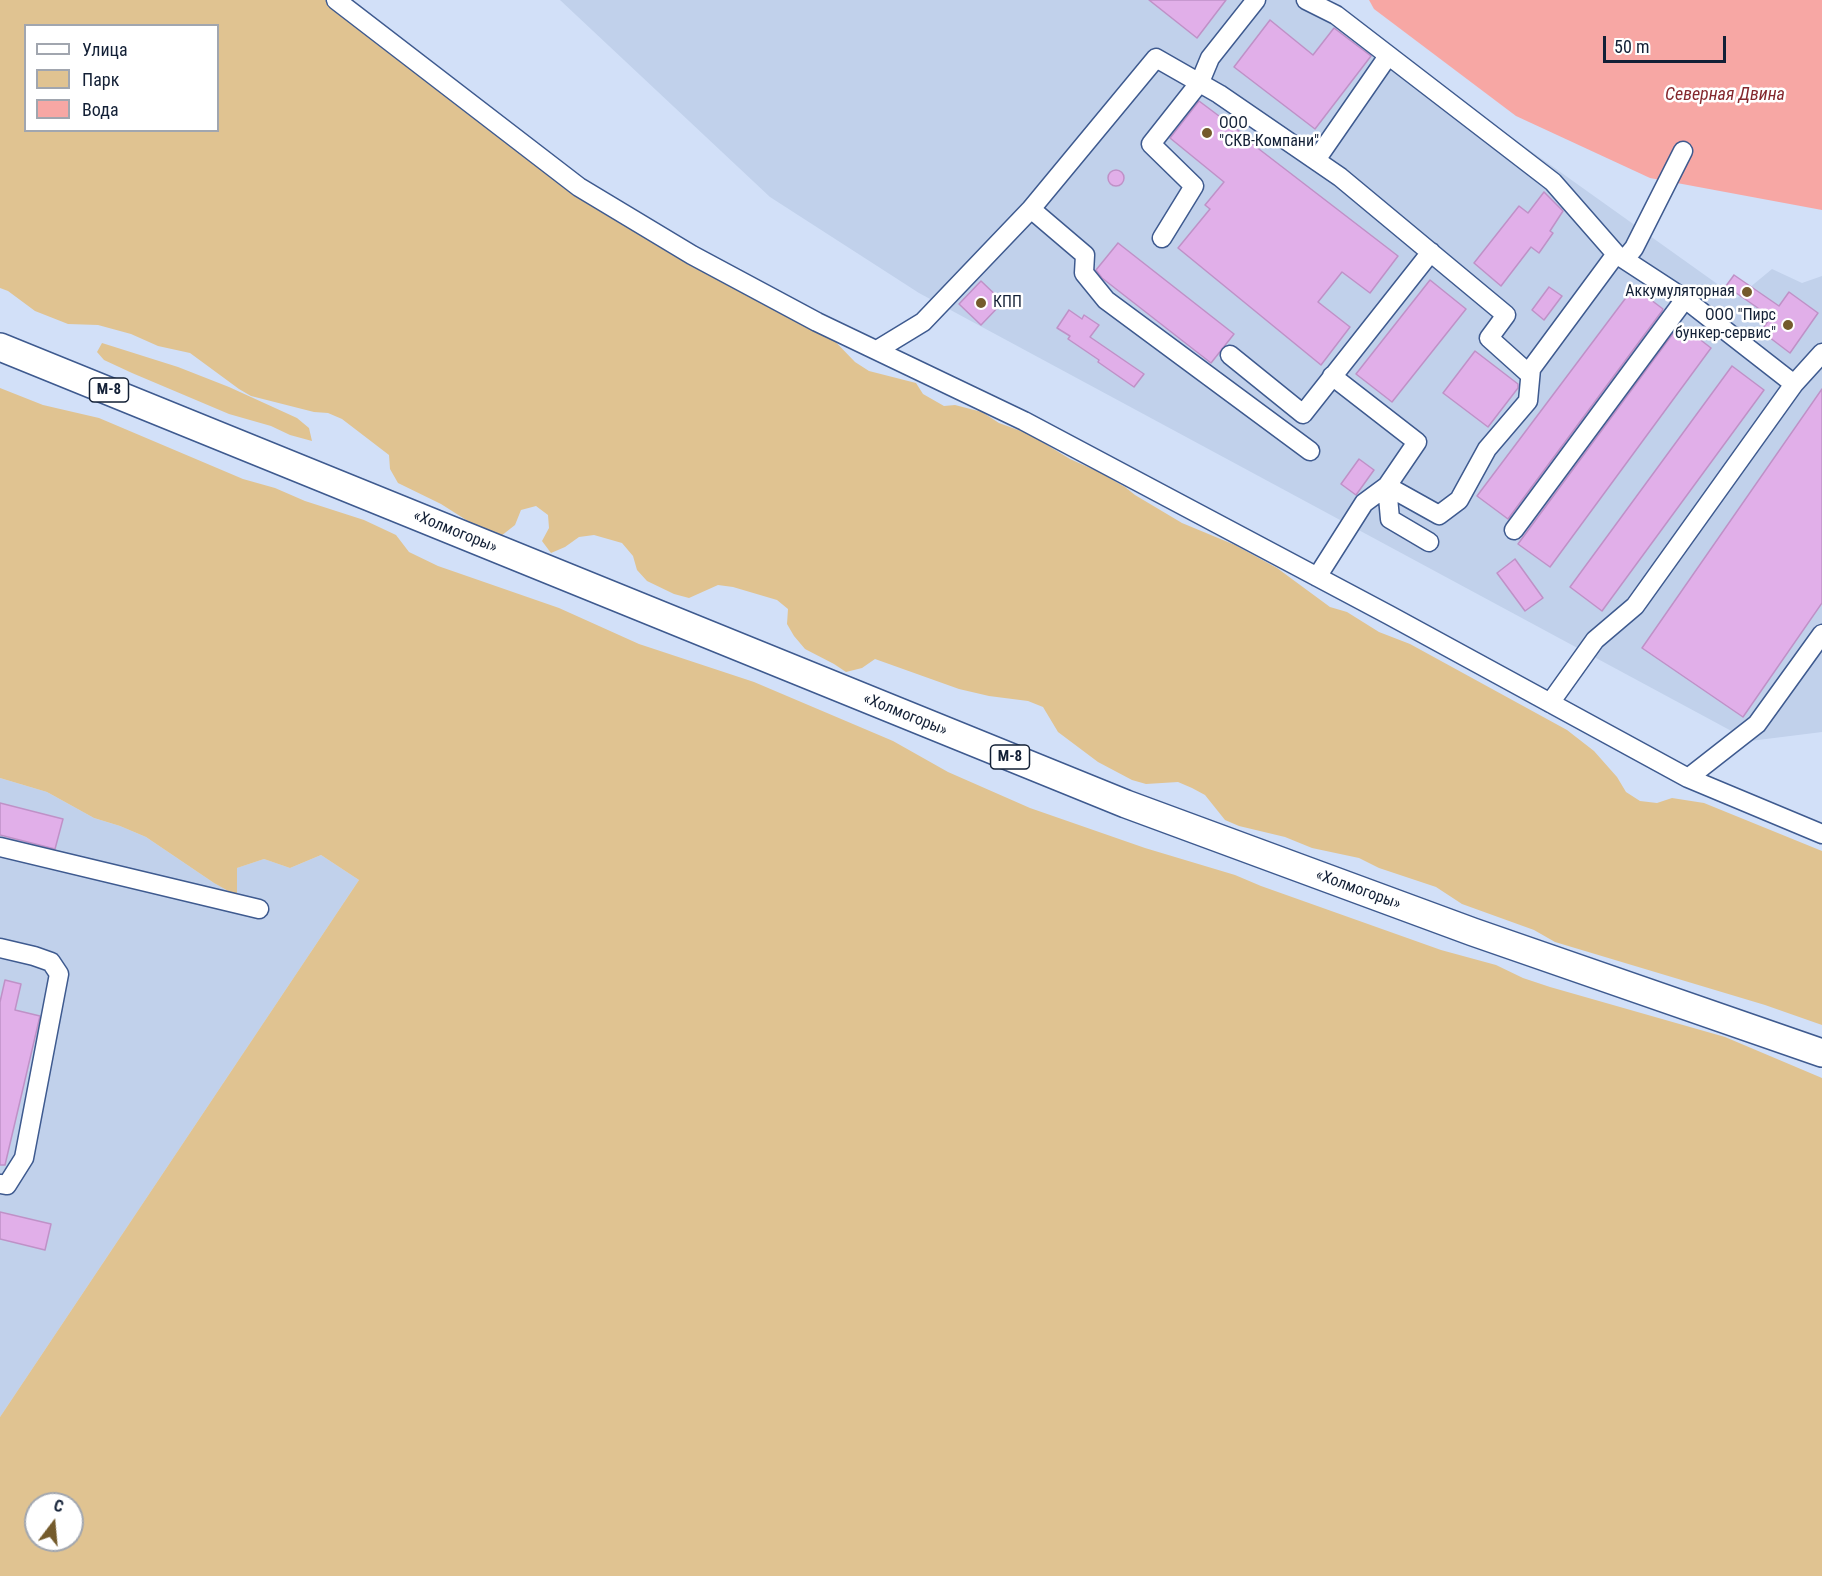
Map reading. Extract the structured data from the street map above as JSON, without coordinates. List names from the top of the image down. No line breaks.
{"streets":{"highway":["М-8","«Холмогоры»"]},"water":["Северная Двина"],"places":["ООО \"СКВ-Компани\"","Аккумуляторная","КПП","ООО \"Пирс бункер-сервис\""],"legend":["Улица","Парк","Вода"],"scale_bar":"50 m","north":"top"}
